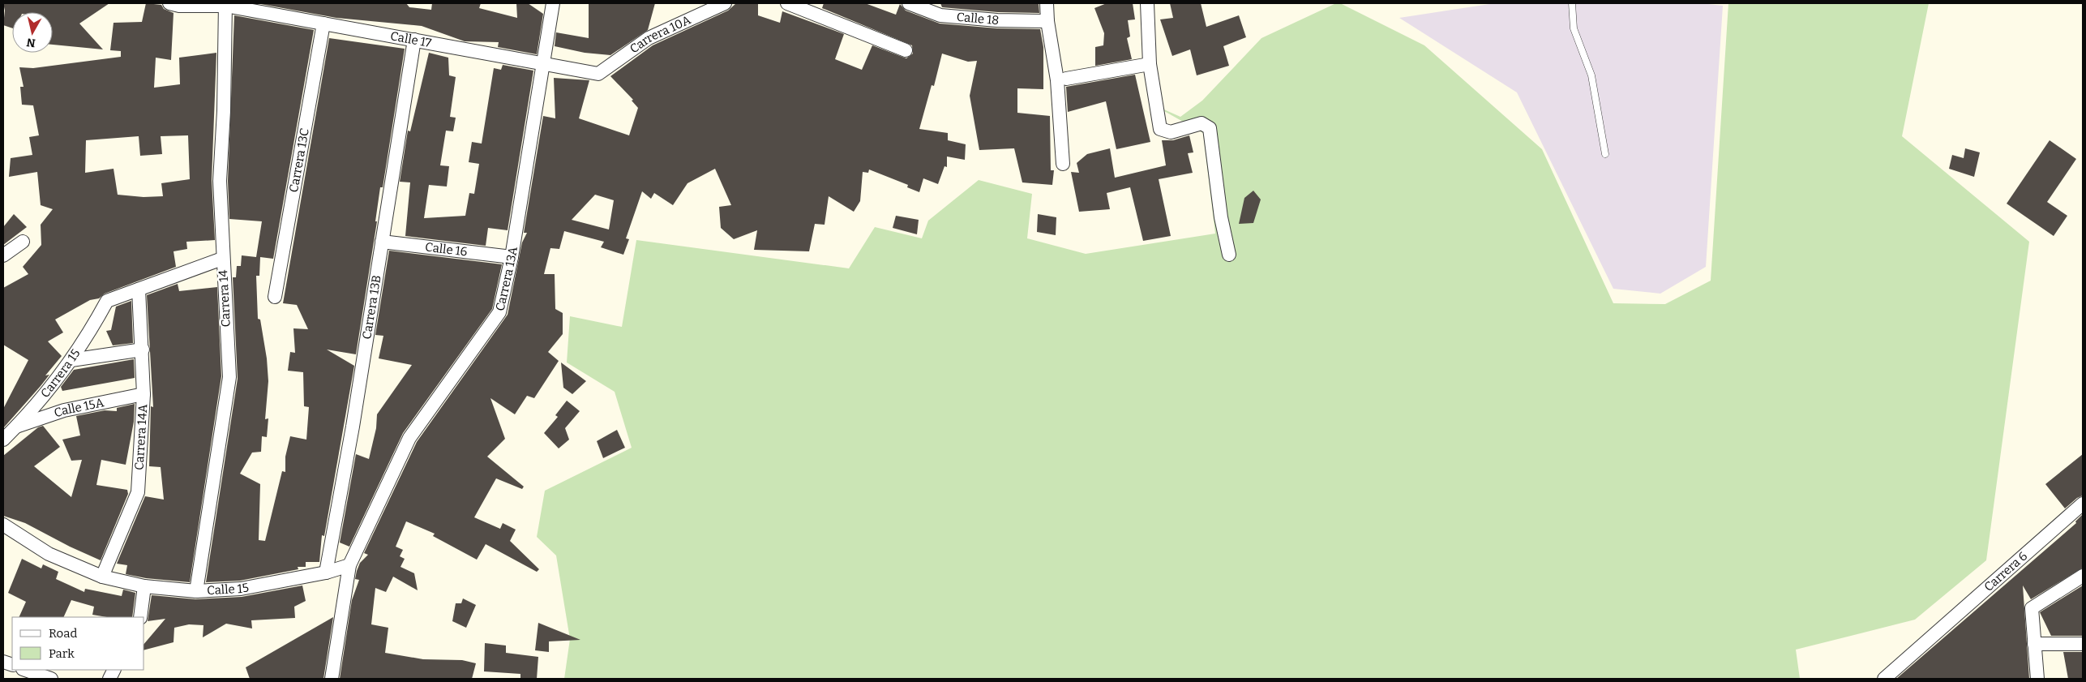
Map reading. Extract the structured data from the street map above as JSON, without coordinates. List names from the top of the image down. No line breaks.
{"streets":{"street":["Calle 18","Carrera 10A","Calle 17","Carrera 13C","Calle 16","Carrera 13A","Carrera 14","Carrera 13B","Carrera 15","Calle 15A","Carrera 14A","Carrera 6","Calle 15"]},"crossings":[["Carrera 10A","Calle 17"],["Calle 17","Carrera 13C"],["Calle 17","Carrera 13A"],["Calle 17","Carrera 14"],["Calle 17","Carrera 13B"],["Calle 16","Carrera 13A"],["Calle 16","Carrera 13B"],["Carrera 13A","Calle 15"],["Carrera 14","Calle 15"],["Carrera 13B","Calle 15"],["Carrera 15","Calle 15A"],["Carrera 15","Carrera 14A"],["Calle 15A","Carrera 14A"],["Carrera 14A","Calle 15"]],"legend":["Road","Park"],"north":"bottom"}
